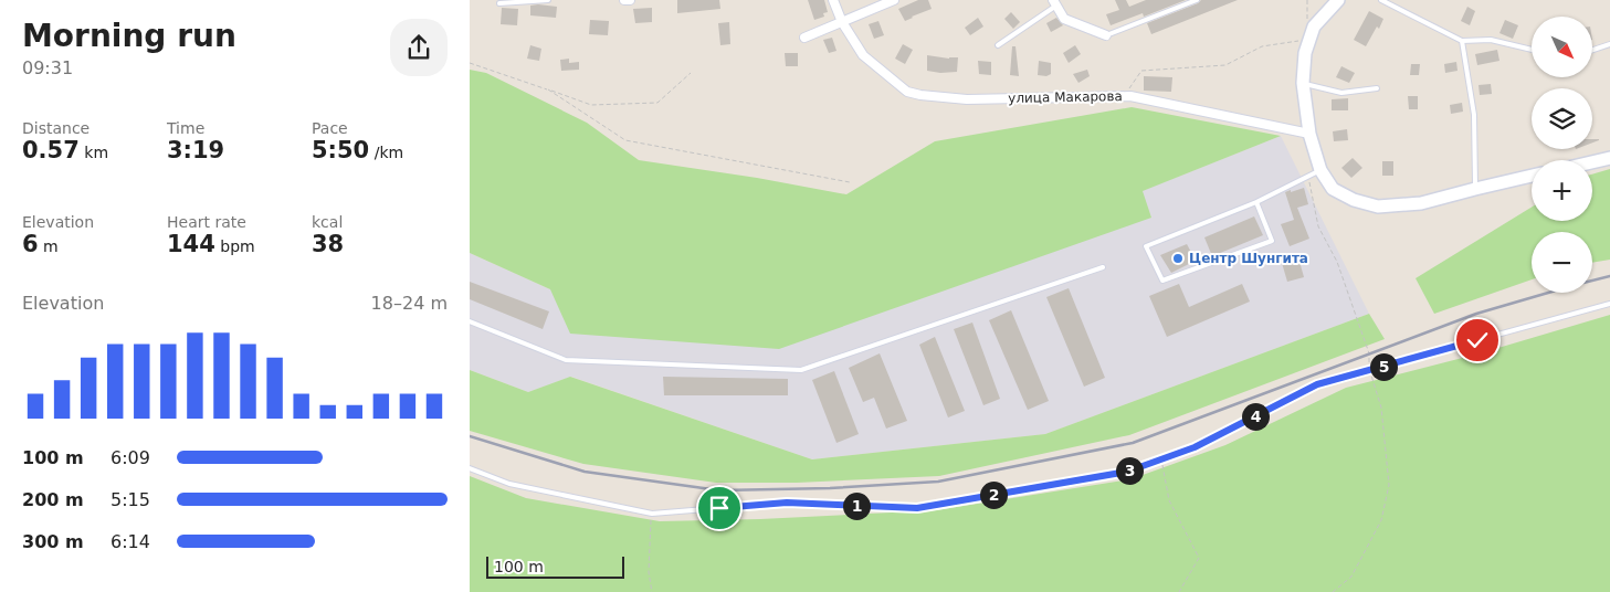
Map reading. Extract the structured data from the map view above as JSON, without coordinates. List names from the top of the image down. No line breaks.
{"streets":{"street":["улица Макарова"]},"places":["Центр Шунгита"],"scale_bar":"100 m","north":"bottom right","page":{"heading":["Morning run","09:31"],"map_buttons":["+","−"],"stats":[["Distance","0.57 km"],["Time","3:19"],["Pace","5:50 /km"],["Elevation","6 m"],["Heart rate","144 bpm"],["kcal","38"]],"chart":["Elevation","18–24 m"],"pins":["5","4","3","2","1"],"list":[{"name":"100 m","note":"6:09"},{"name":"200 m","note":"5:15"},{"name":"300 m","note":"6:14"}],"scale":"100 m"}}
